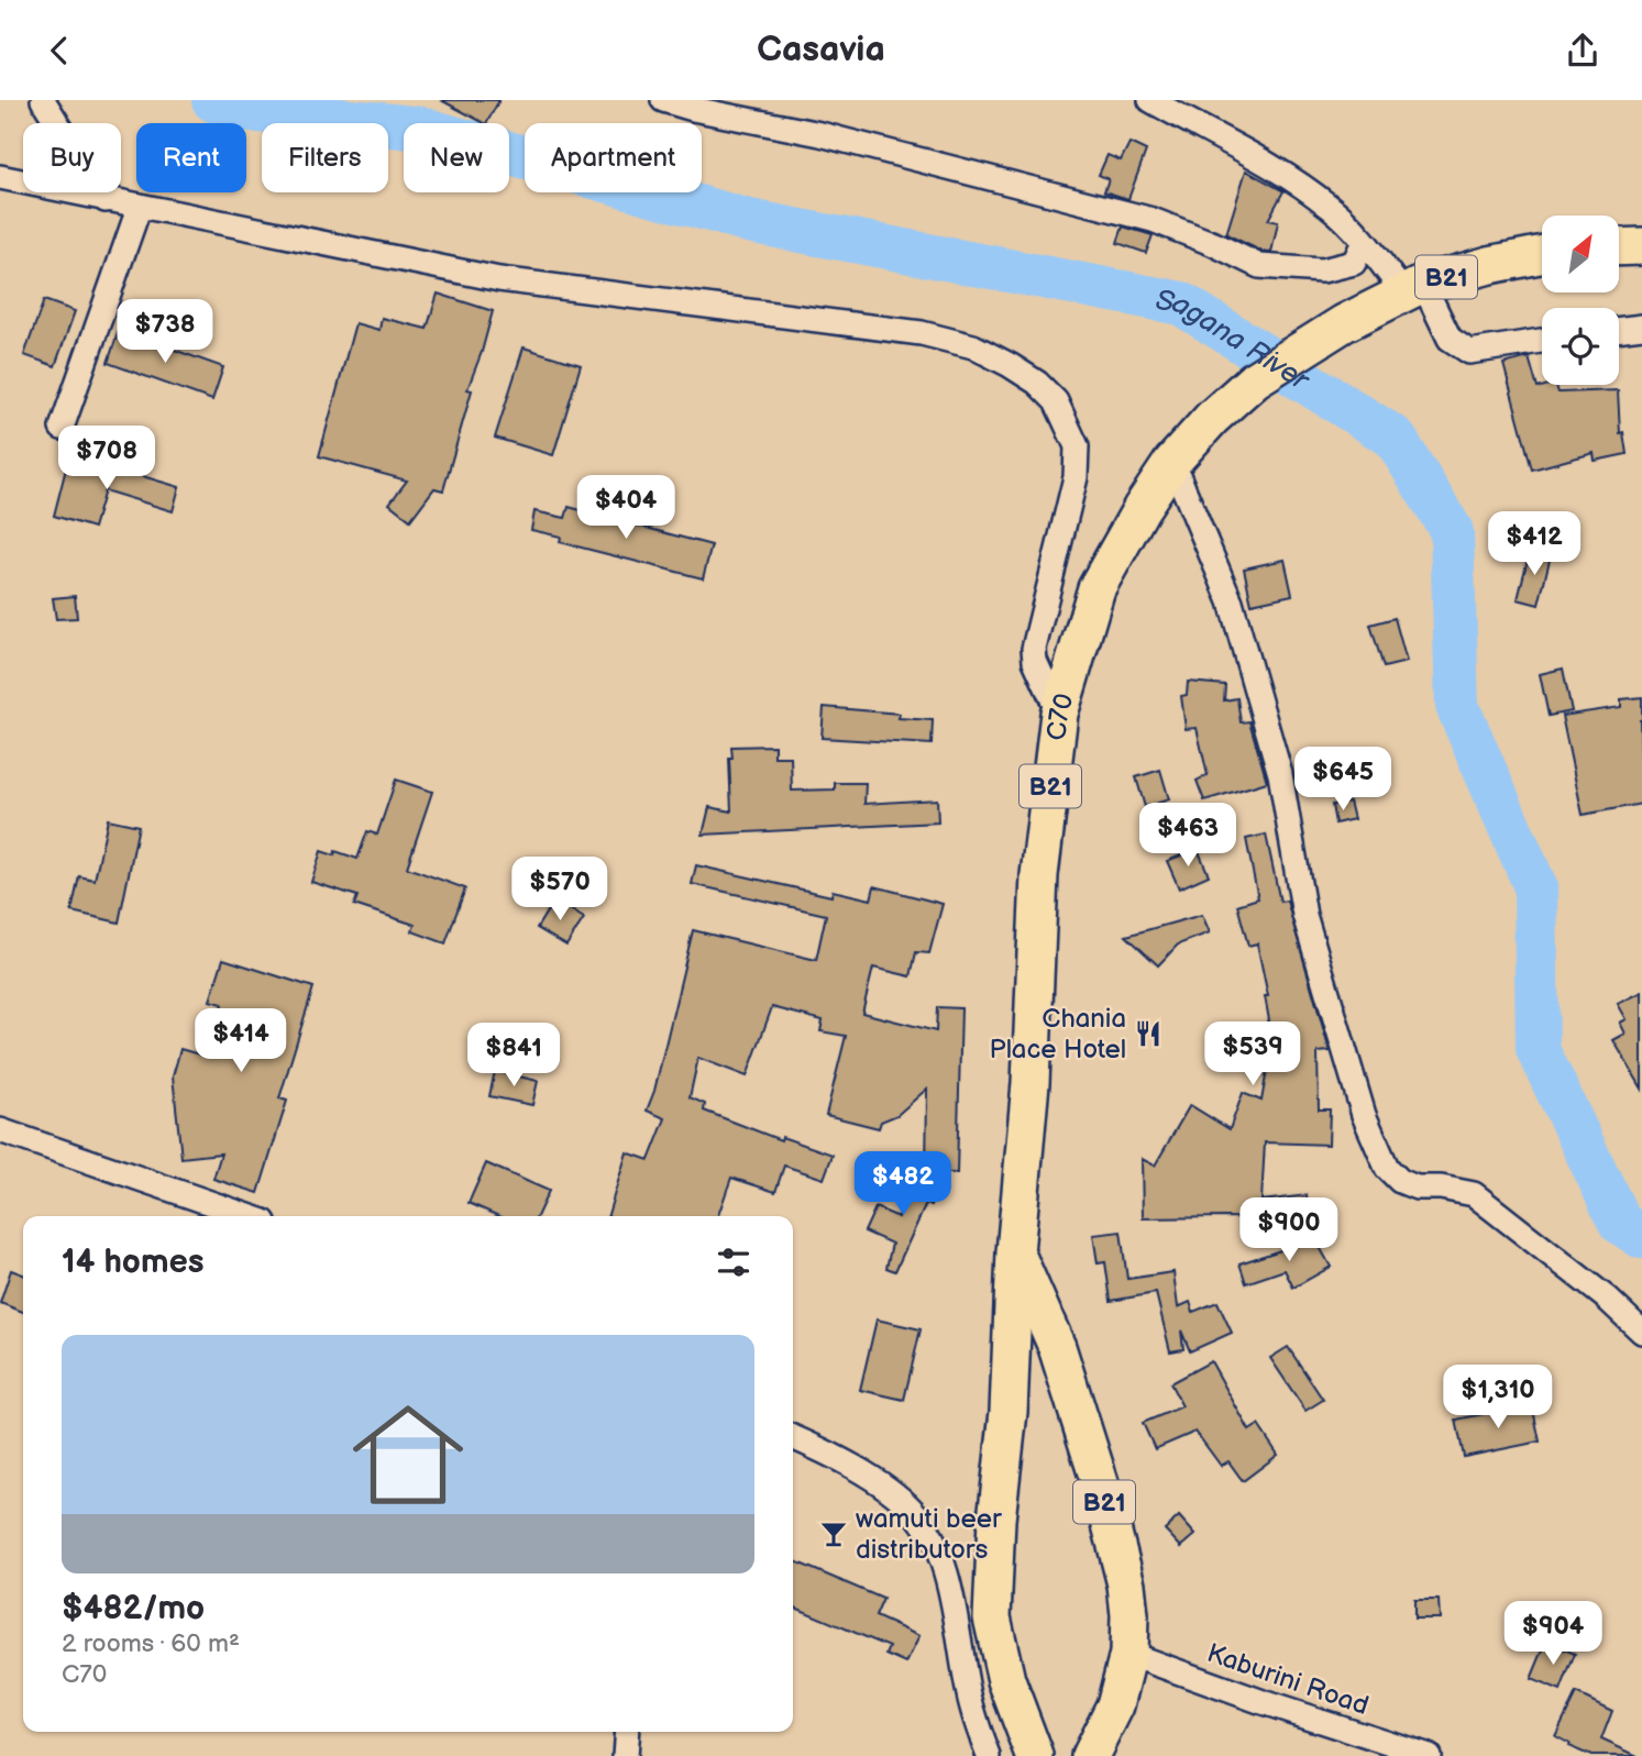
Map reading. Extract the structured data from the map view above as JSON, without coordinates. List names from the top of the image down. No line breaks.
{"streets":{"highway":["B21","C70"],"street":["Kaburini Road"]},"crossings":[["B21","C70"],["B21","Kaburini Road"]],"water":["Sagana River"],"places":{"restaurant":["Chania Place Hotel"],"bar":["wamuti beer distributors"]},"north":"top right","page":{"header":"Casavia","chip":["Buy","Rent","Filters","New","Apartment"],"price":["$738","$708","$404","$412","$645","$463","$570","$414","$539","$841","$482","$900","$1,310","$904"],"heading":"14 homes","list":[{"name":"$482/mo","note":"2 rooms · 60 m² · C70"}]}}
